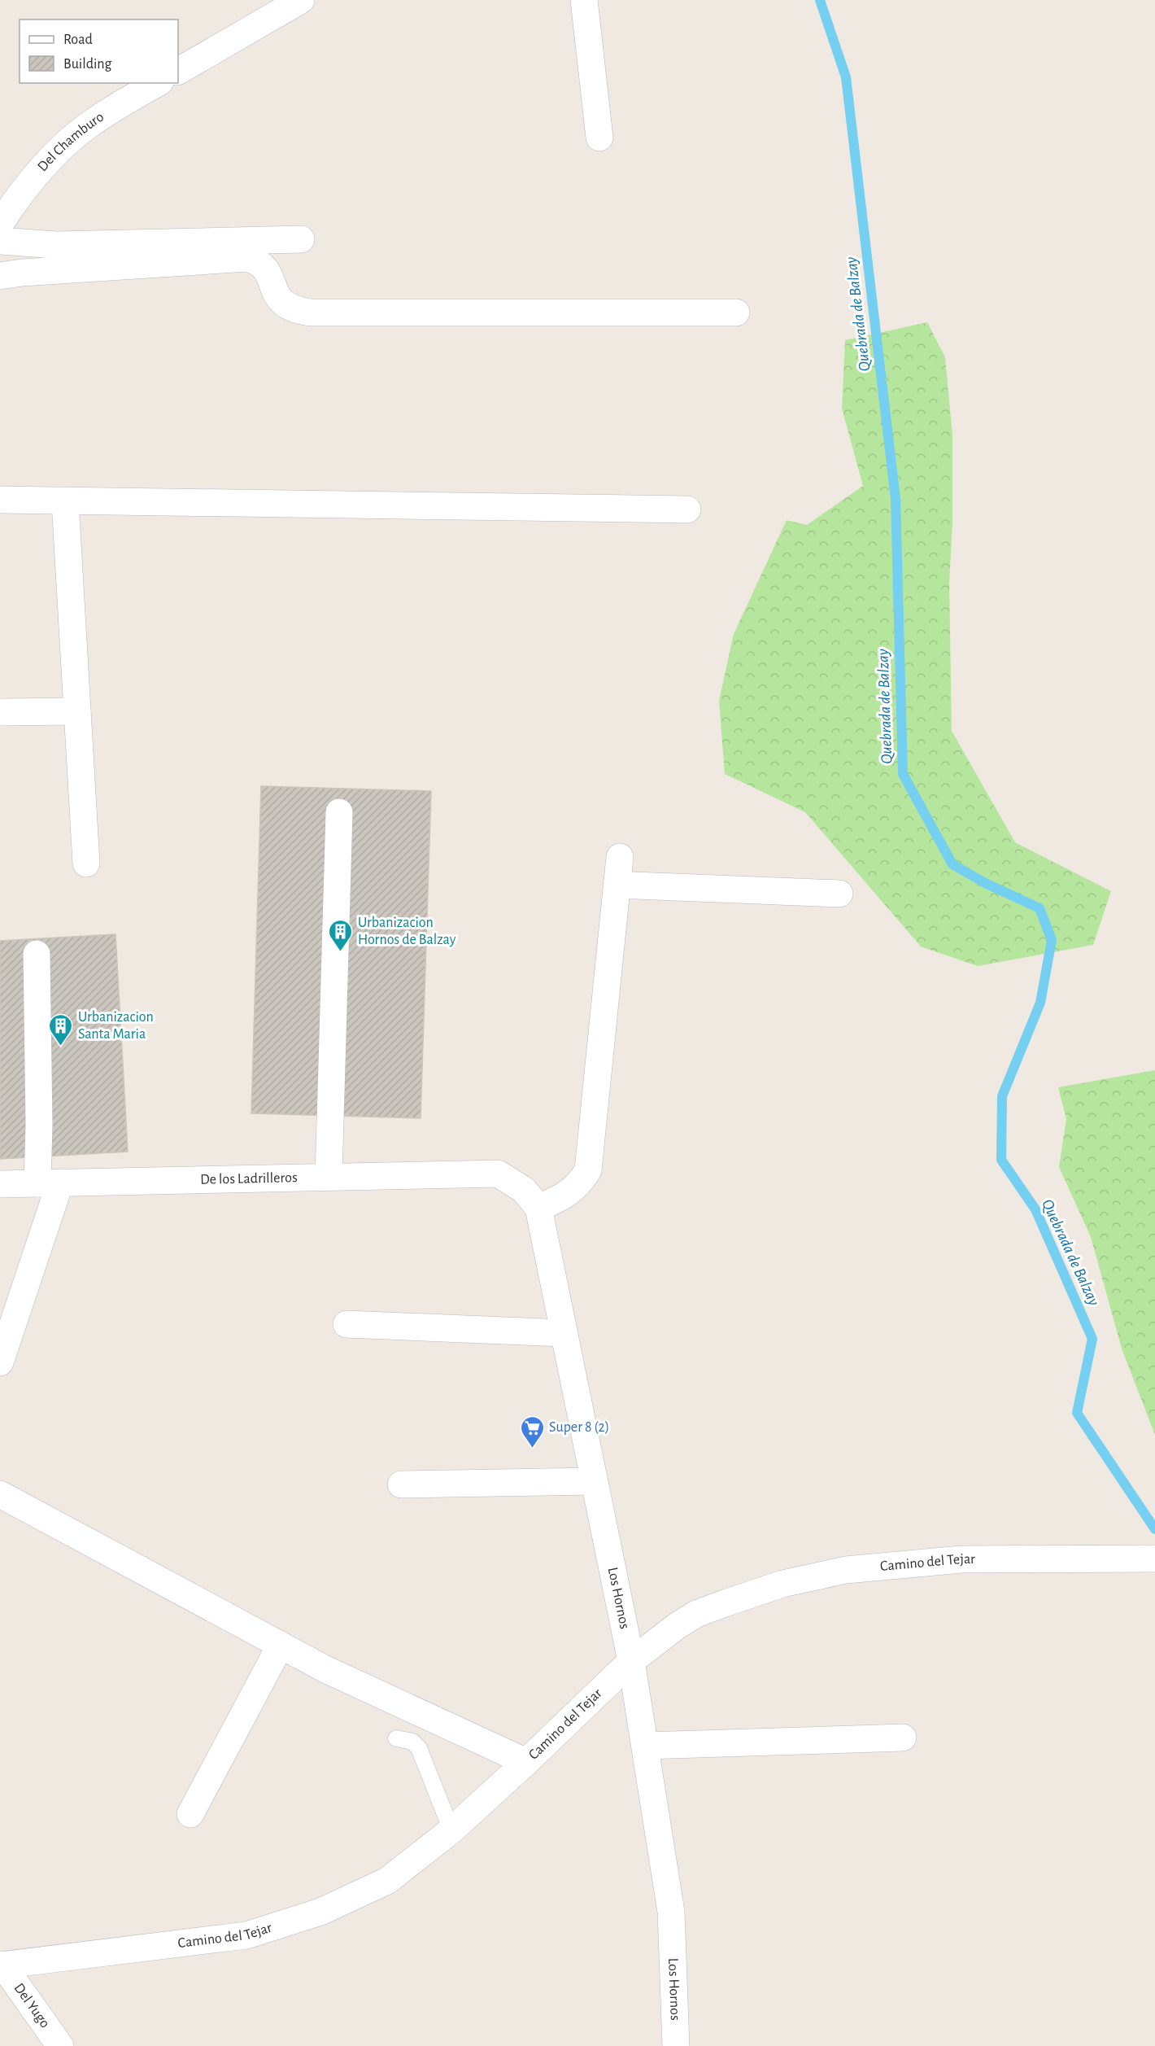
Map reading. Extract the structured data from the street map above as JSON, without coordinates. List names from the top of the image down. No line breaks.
{"streets":{"street":["Del Chamburo","De los Ladrilleros","Camino del Tejar","Los Hornos","Del Yugo"]},"crossings":[["De los Ladrilleros","Los Hornos"],["Camino del Tejar","Los Hornos"],["Camino del Tejar","Del Yugo"]],"water":["Quebrada de Balzay"],"places":{"building":["Urbanizacion Hornos de Balzay","Urbanizacion Santa Maria"],"supermarket":["Super 8 (2)"]},"legend":["Road","Building"]}
